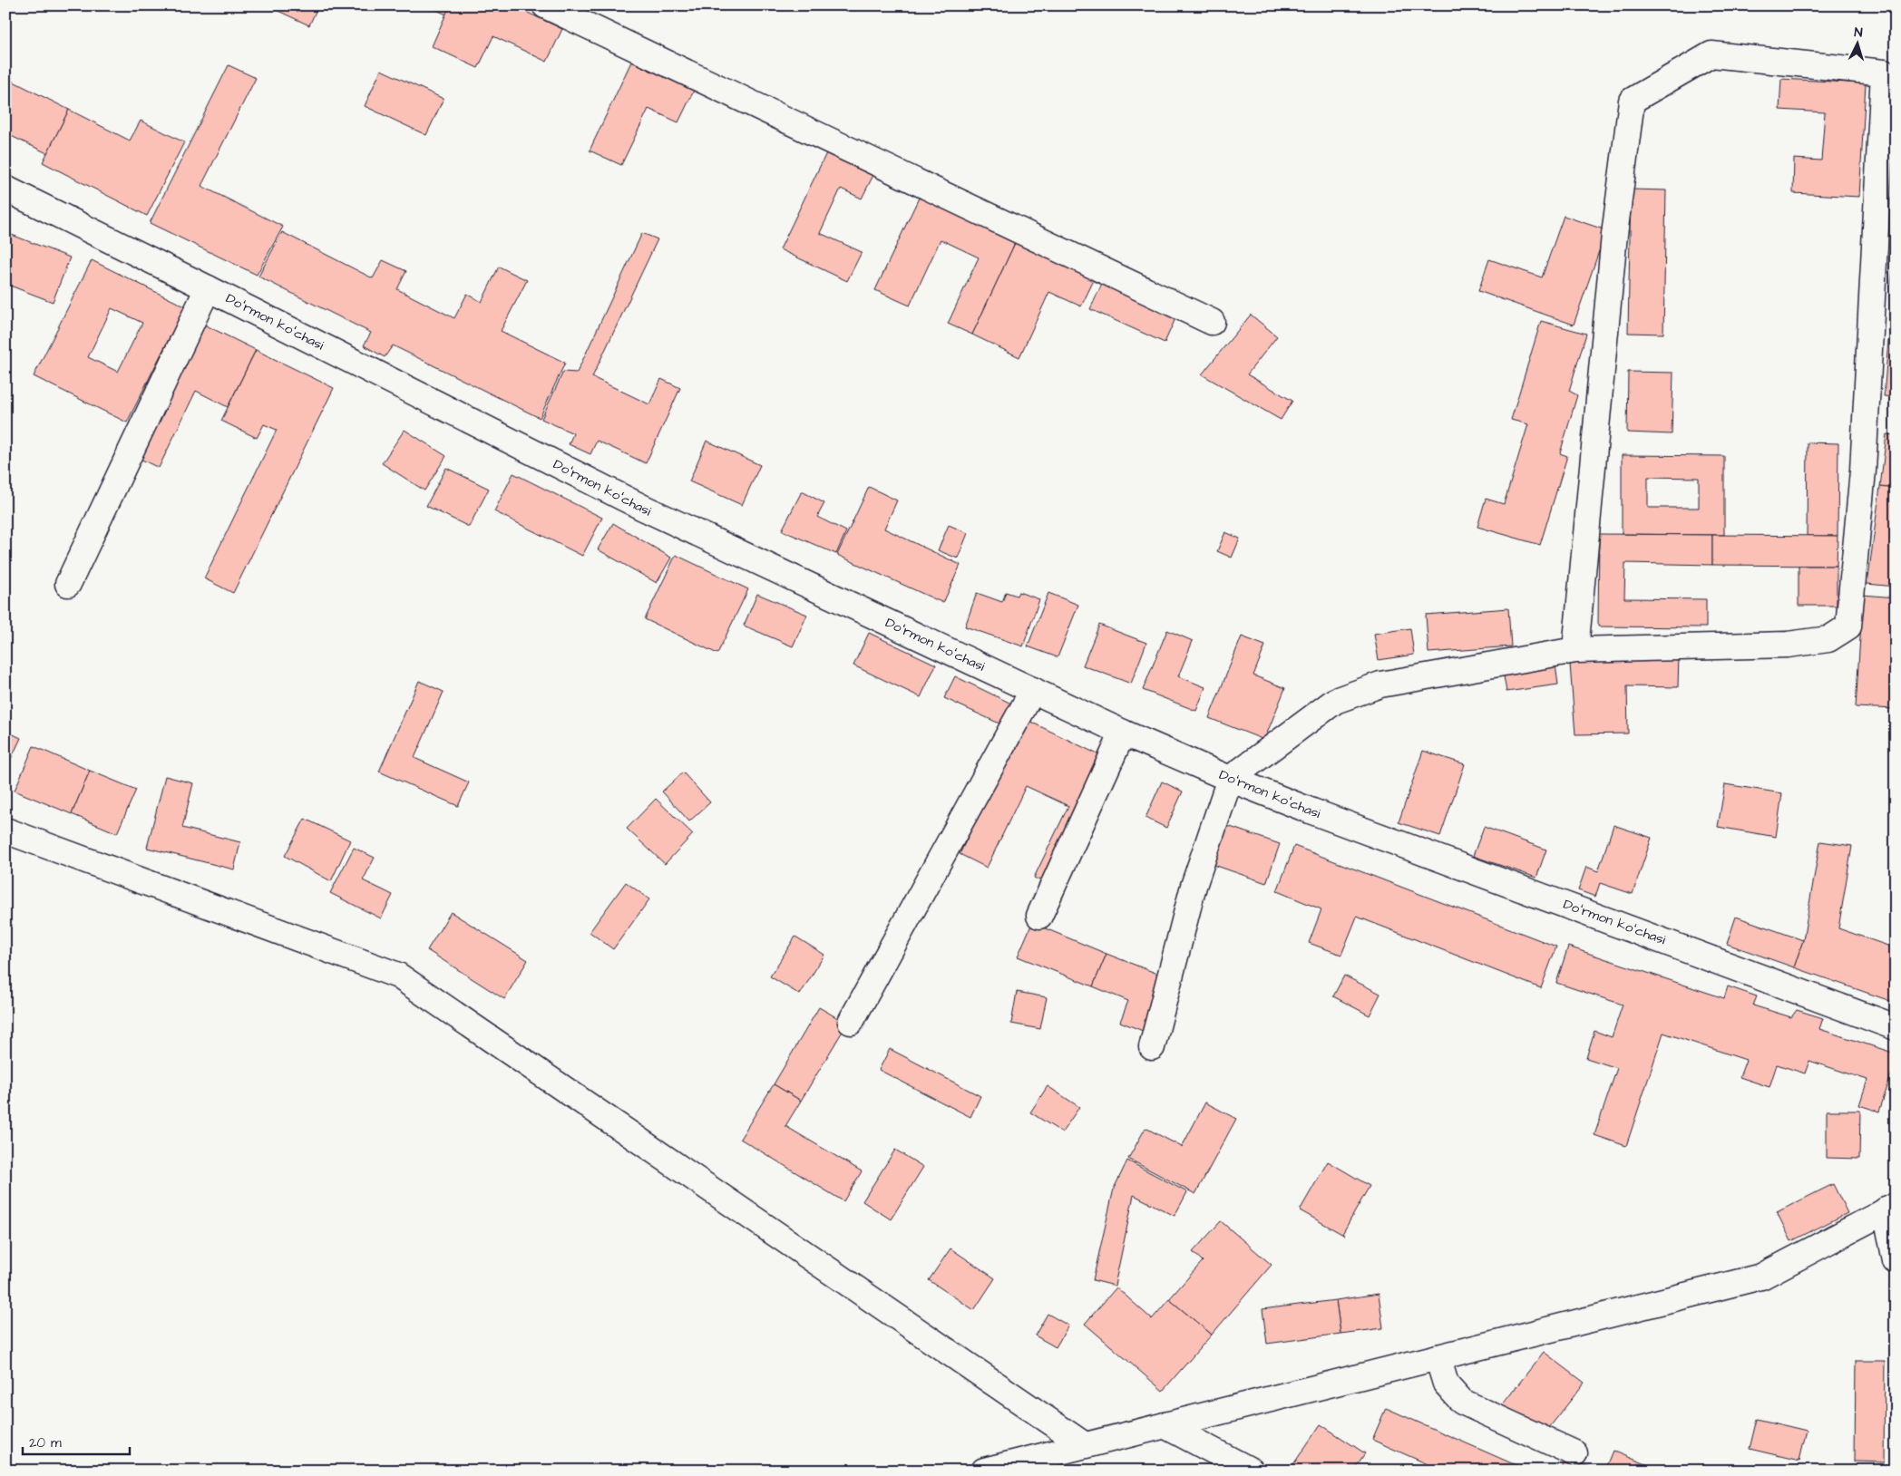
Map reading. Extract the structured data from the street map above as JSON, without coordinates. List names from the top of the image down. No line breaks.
{"streets":{"street":["Doʻrmon koʻchasi"]},"scale_bar":"20 m","north":"top"}
